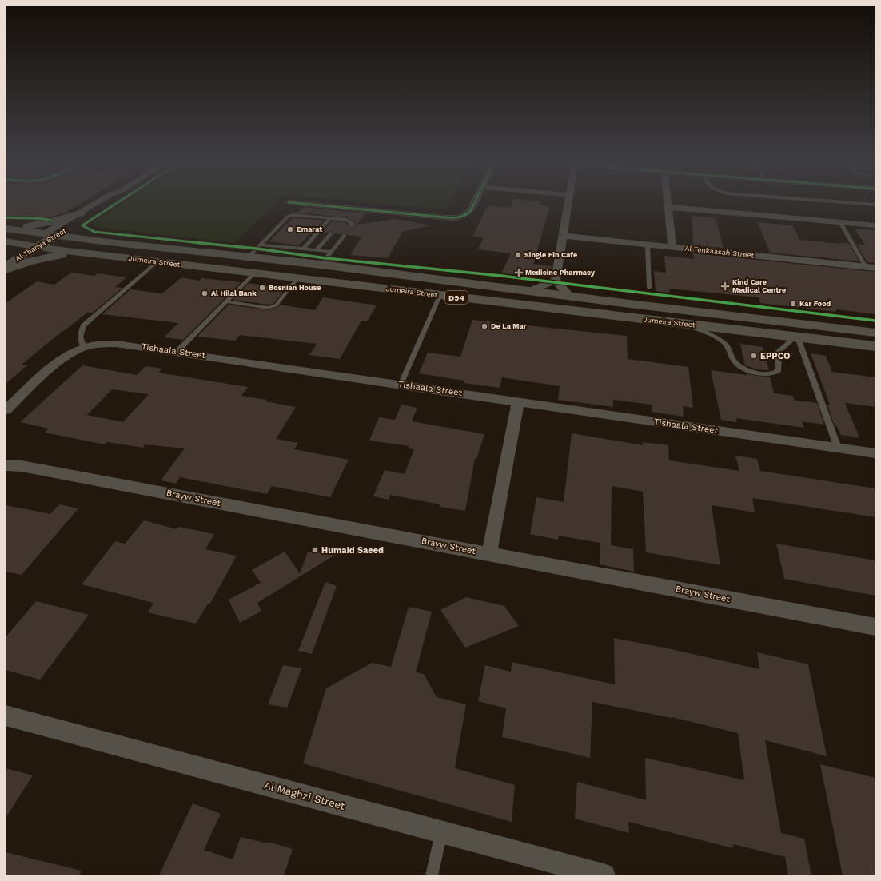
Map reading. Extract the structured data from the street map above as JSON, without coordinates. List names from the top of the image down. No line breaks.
{"streets":{"main road":["Al Thanya Street","Jumeira Street","D94"],"street":["Al Tenkaasah Street","Tishaala Street","Brayw Street","Al Maghzi Street"]},"crossings":[["Al Thanya Street","Jumeira Street"]],"places":{"other":["Emarat","Single Fin Cafe","Bosnian House","Al Hilal Bank","Kar Food","De La Mar","EPPCO","Humaid Saeed"],"health":["Medicine Pharmacy","Kind Care Medical Centre"]}}
